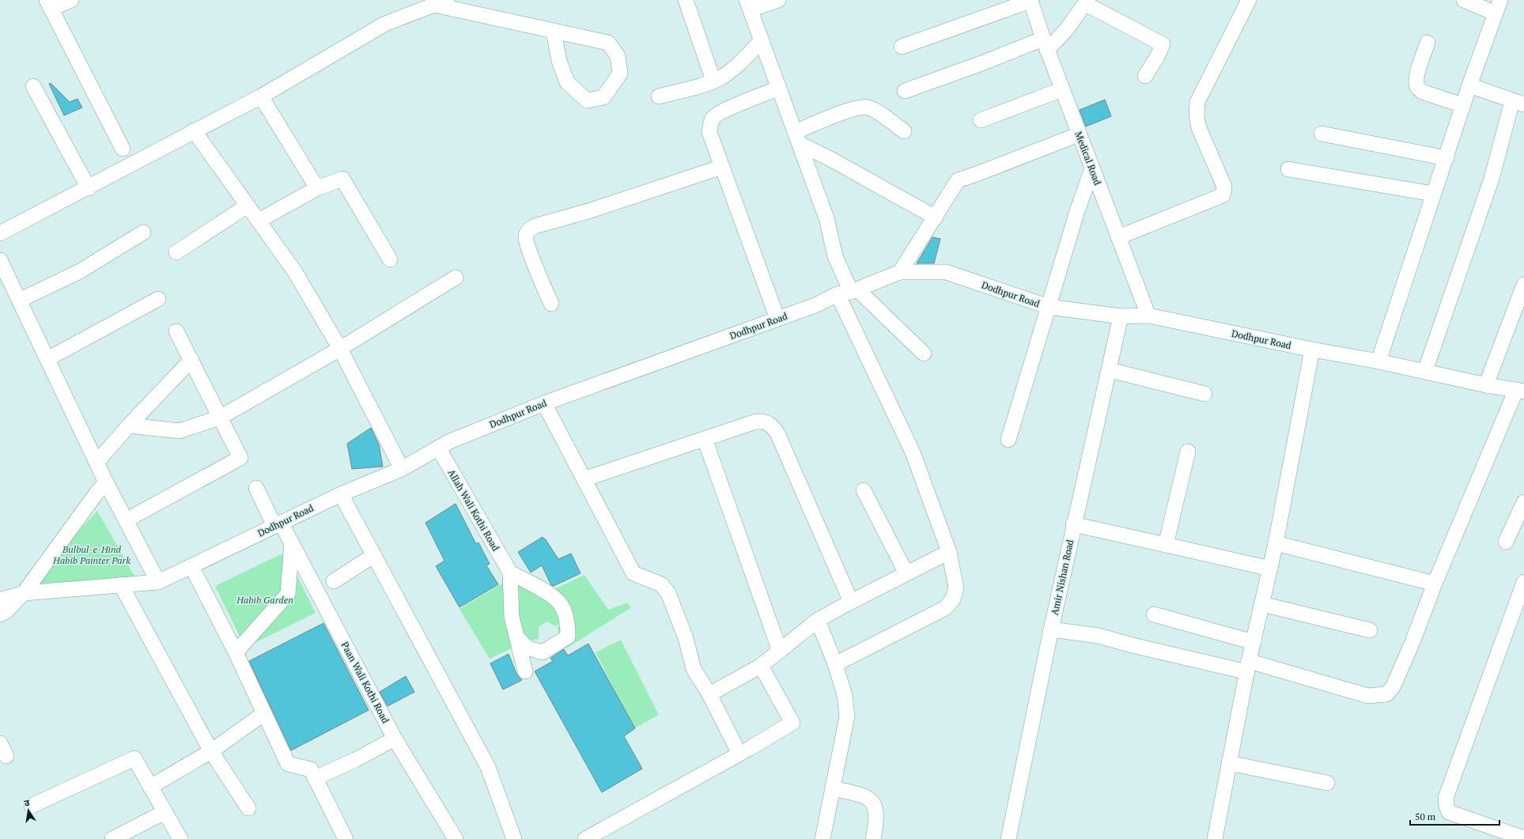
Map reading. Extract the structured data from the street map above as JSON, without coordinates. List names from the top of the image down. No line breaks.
{"streets":{"street":["Medical Road","Dodhpur Road","Allah Wali Kothi Road","Amir Nishan Road","Paan Wali Kothi Road"]},"crossings":[["Medical Road","Dodhpur Road"],["Dodhpur Road","Allah Wali Kothi Road"],["Dodhpur Road","Amir Nishan Road"],["Dodhpur Road","Paan Wali Kothi Road"]],"parks":["Bulbul-e-Hind Habib Painter Park","Habib Garden"],"scale_bar":"50 m","north":"top"}
